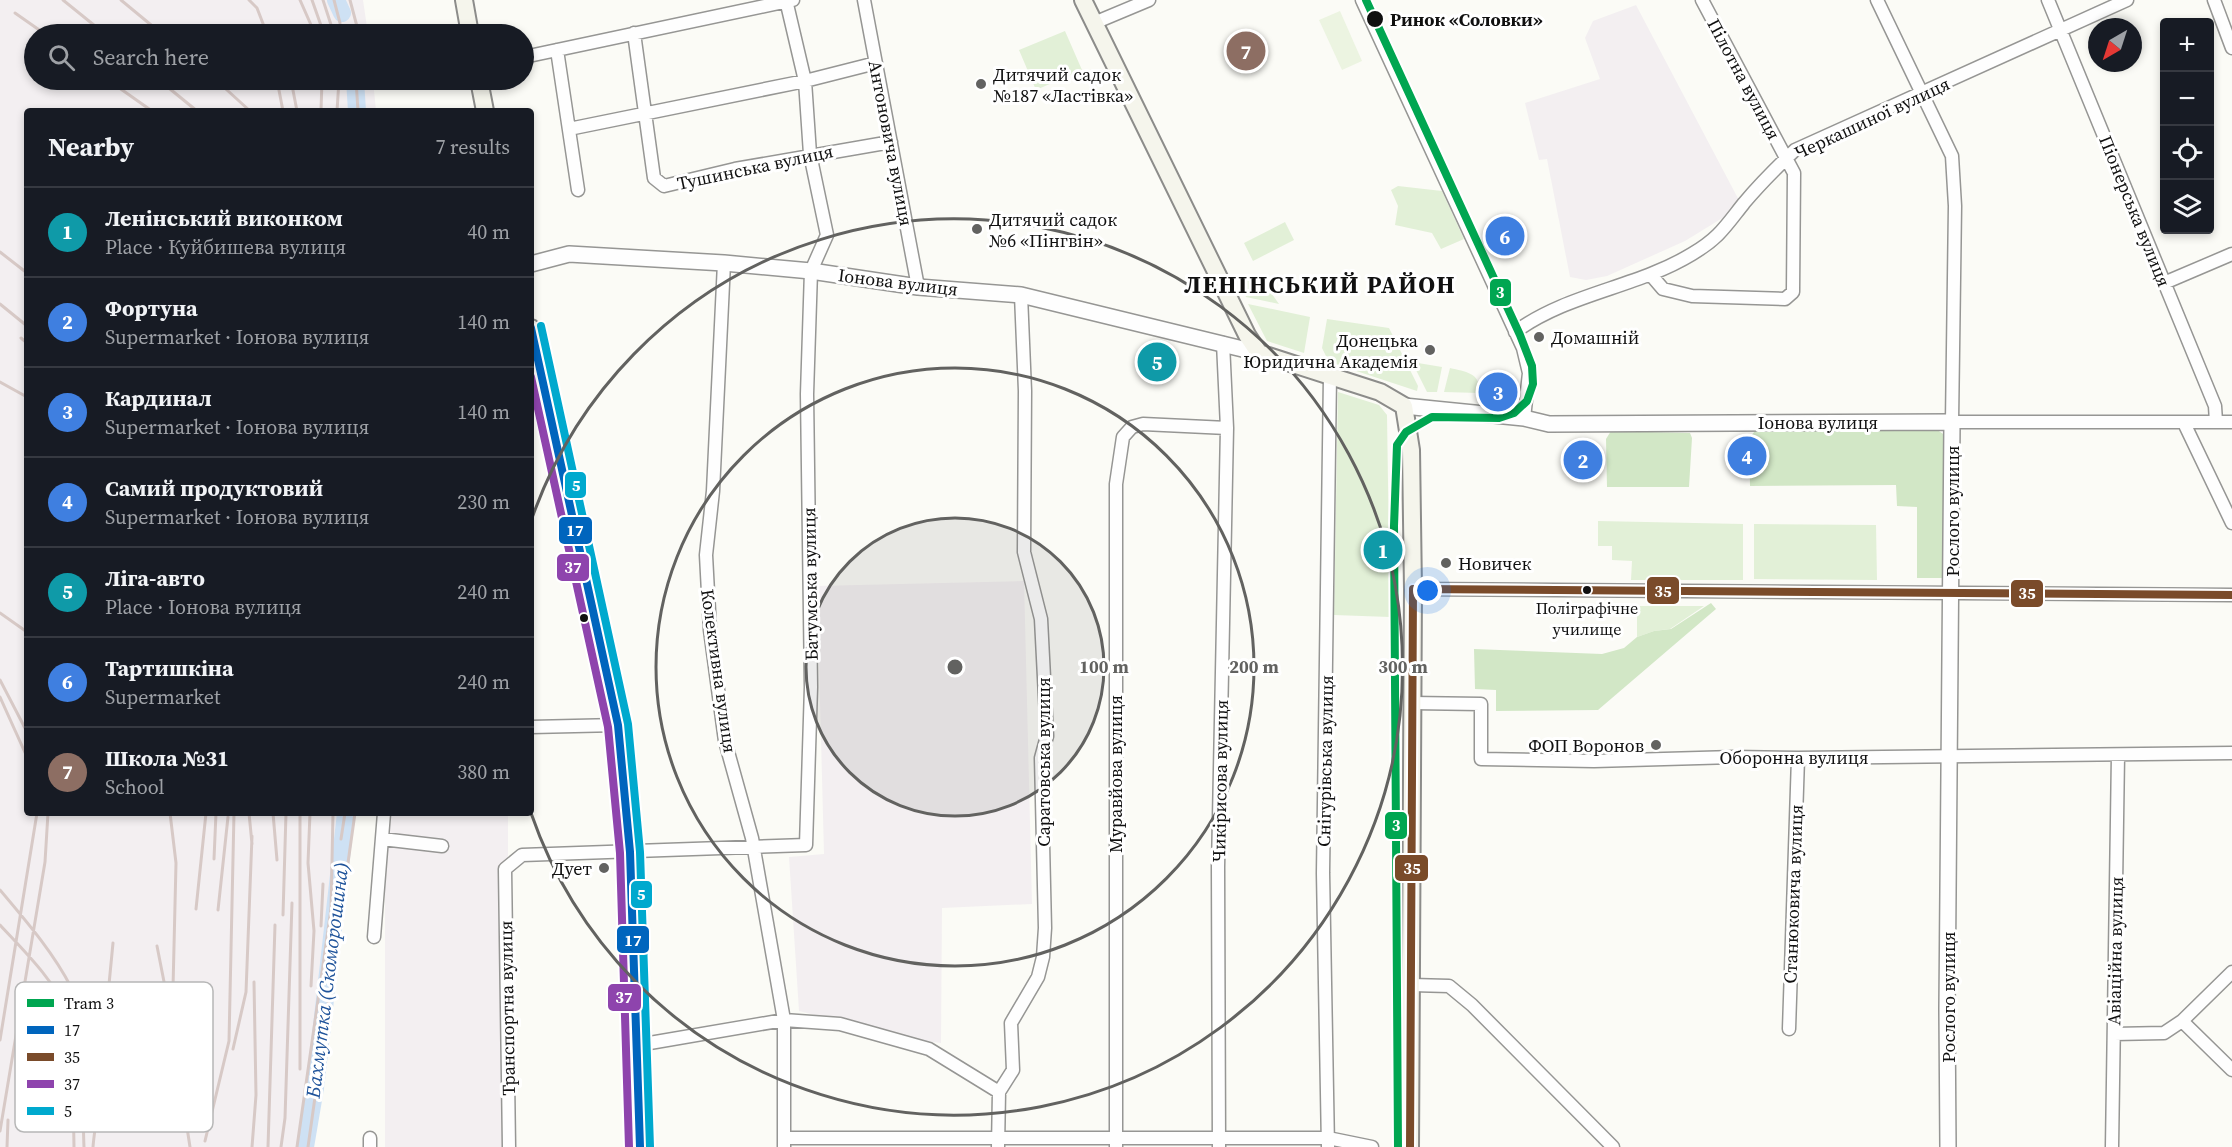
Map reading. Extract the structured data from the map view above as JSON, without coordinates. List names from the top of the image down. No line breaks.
{"streets":{"street":["Пілотна вулиця","Черкашиної вулиця","Антоновича вулиця","Тушинська вулиця","Піонерська вулиця","Іонова вулиця","Рослого вулиця","Батумська вулиця","Колективна вулиця","Оборонна вулиця","Снігурівська вулиця","Саратовська вулиця","Муравйова вулиця","Чикірисова вулиця","Станюковича вулиця","Авіаційна вулиця","Транспортна вулиця"]},"crossings":[["Пілотна вулиця","Черкашиної вулиця"],["Черкашиної вулиця","Піонерська вулиця"],["Черкашиної вулиця","Рослого вулиця"],["Антоновича вулиця","Тушинська вулиця"],["Антоновича вулиця","Іонова вулиця"],["Піонерська вулиця","Іонова вулиця"],["Іонова вулиця","Рослого вулиця"],["Іонова вулиця","Батумська вулиця"],["Іонова вулиця","Колективна вулиця"],["Іонова вулиця","Саратовська вулиця"],["Іонова вулиця","Чикірисова вулиця"],["Рослого вулиця","Оборонна вулиця"],["Батумська вулиця","Колективна вулиця"],["Оборонна вулиця","Станюковича вулиця"],["Оборонна вулиця","Авіаційна вулиця"],["Муравйова вулиця","Чикірисова вулиця"]],"districts":["ЛЕНІНСЬКИЙ РАЙОН"],"water":["Бахмутка (Скоморошина)"],"places":["Ринок «Соловки»","Дитячий садок №187 «Ластівка»","Дитячий садок №6 «Пінгвін»","Домашній","Донецька Юридична Академія","Новичек","Поліграфічне училище","ФОП Воронов","Дует"],"lines":["tram line 3","transit line 5","transit line 17","transit line 37","transit line 35"],"legend":["Tram 3","17","35","37","5"],"north":"bottom left","page":{"map_buttons":["+","−"],"search":"Search here","pins":["7","6","5","3","4","2","1"],"heading":["Nearby","7 results"],"list":[{"mark":"1","name":"Ленінський виконком","note":"Place · Куйбишева вулиця","value":"40 m"},{"mark":"2","name":"Фортуна","note":"Supermarket · Іонова вулиця","value":"140 m"},{"mark":"3","name":"Кардинал","note":"Supermarket · Іонова вулиця","value":"140 m"},{"mark":"4","name":"Самий продуктовий","note":"Supermarket · Іонова вулиця","value":"230 m"},{"mark":"5","name":"Ліга-авто","note":"Place · Іонова вулиця","value":"240 m"},{"mark":"6","name":"Тартишкіна","note":"Supermarket","value":"240 m"},{"mark":"7","name":"Школа №31","note":"School","value":"380 m"}]},"rings":["100 m","200 m","300 m"]}
